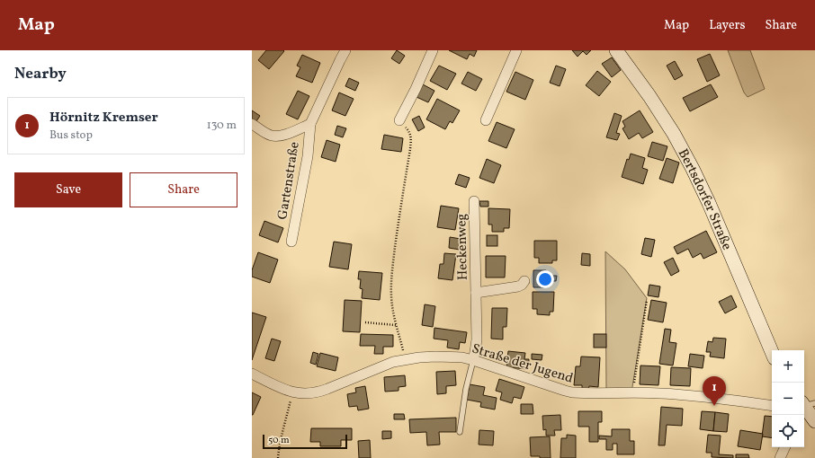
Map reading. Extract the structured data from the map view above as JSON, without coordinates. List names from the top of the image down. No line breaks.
{"streets":{"main road":["Bertsdorfer Straße"],"street":["Gartenstraße","Heckenweg","Straße der Jugend"]},"crossings":[["Heckenweg","Straße der Jugend"]],"scale_bar":"50 m","page":{"header":"Map","nav":["Map","Layers","Share"],"heading":"Nearby","list":[{"mark":"1","name":"Hörnitz Kremser","note":"Bus stop","value":"130 m"}],"buttons":["Save","Share"],"map_buttons":["+","−"],"pins":"1","scale":"50 m"}}
